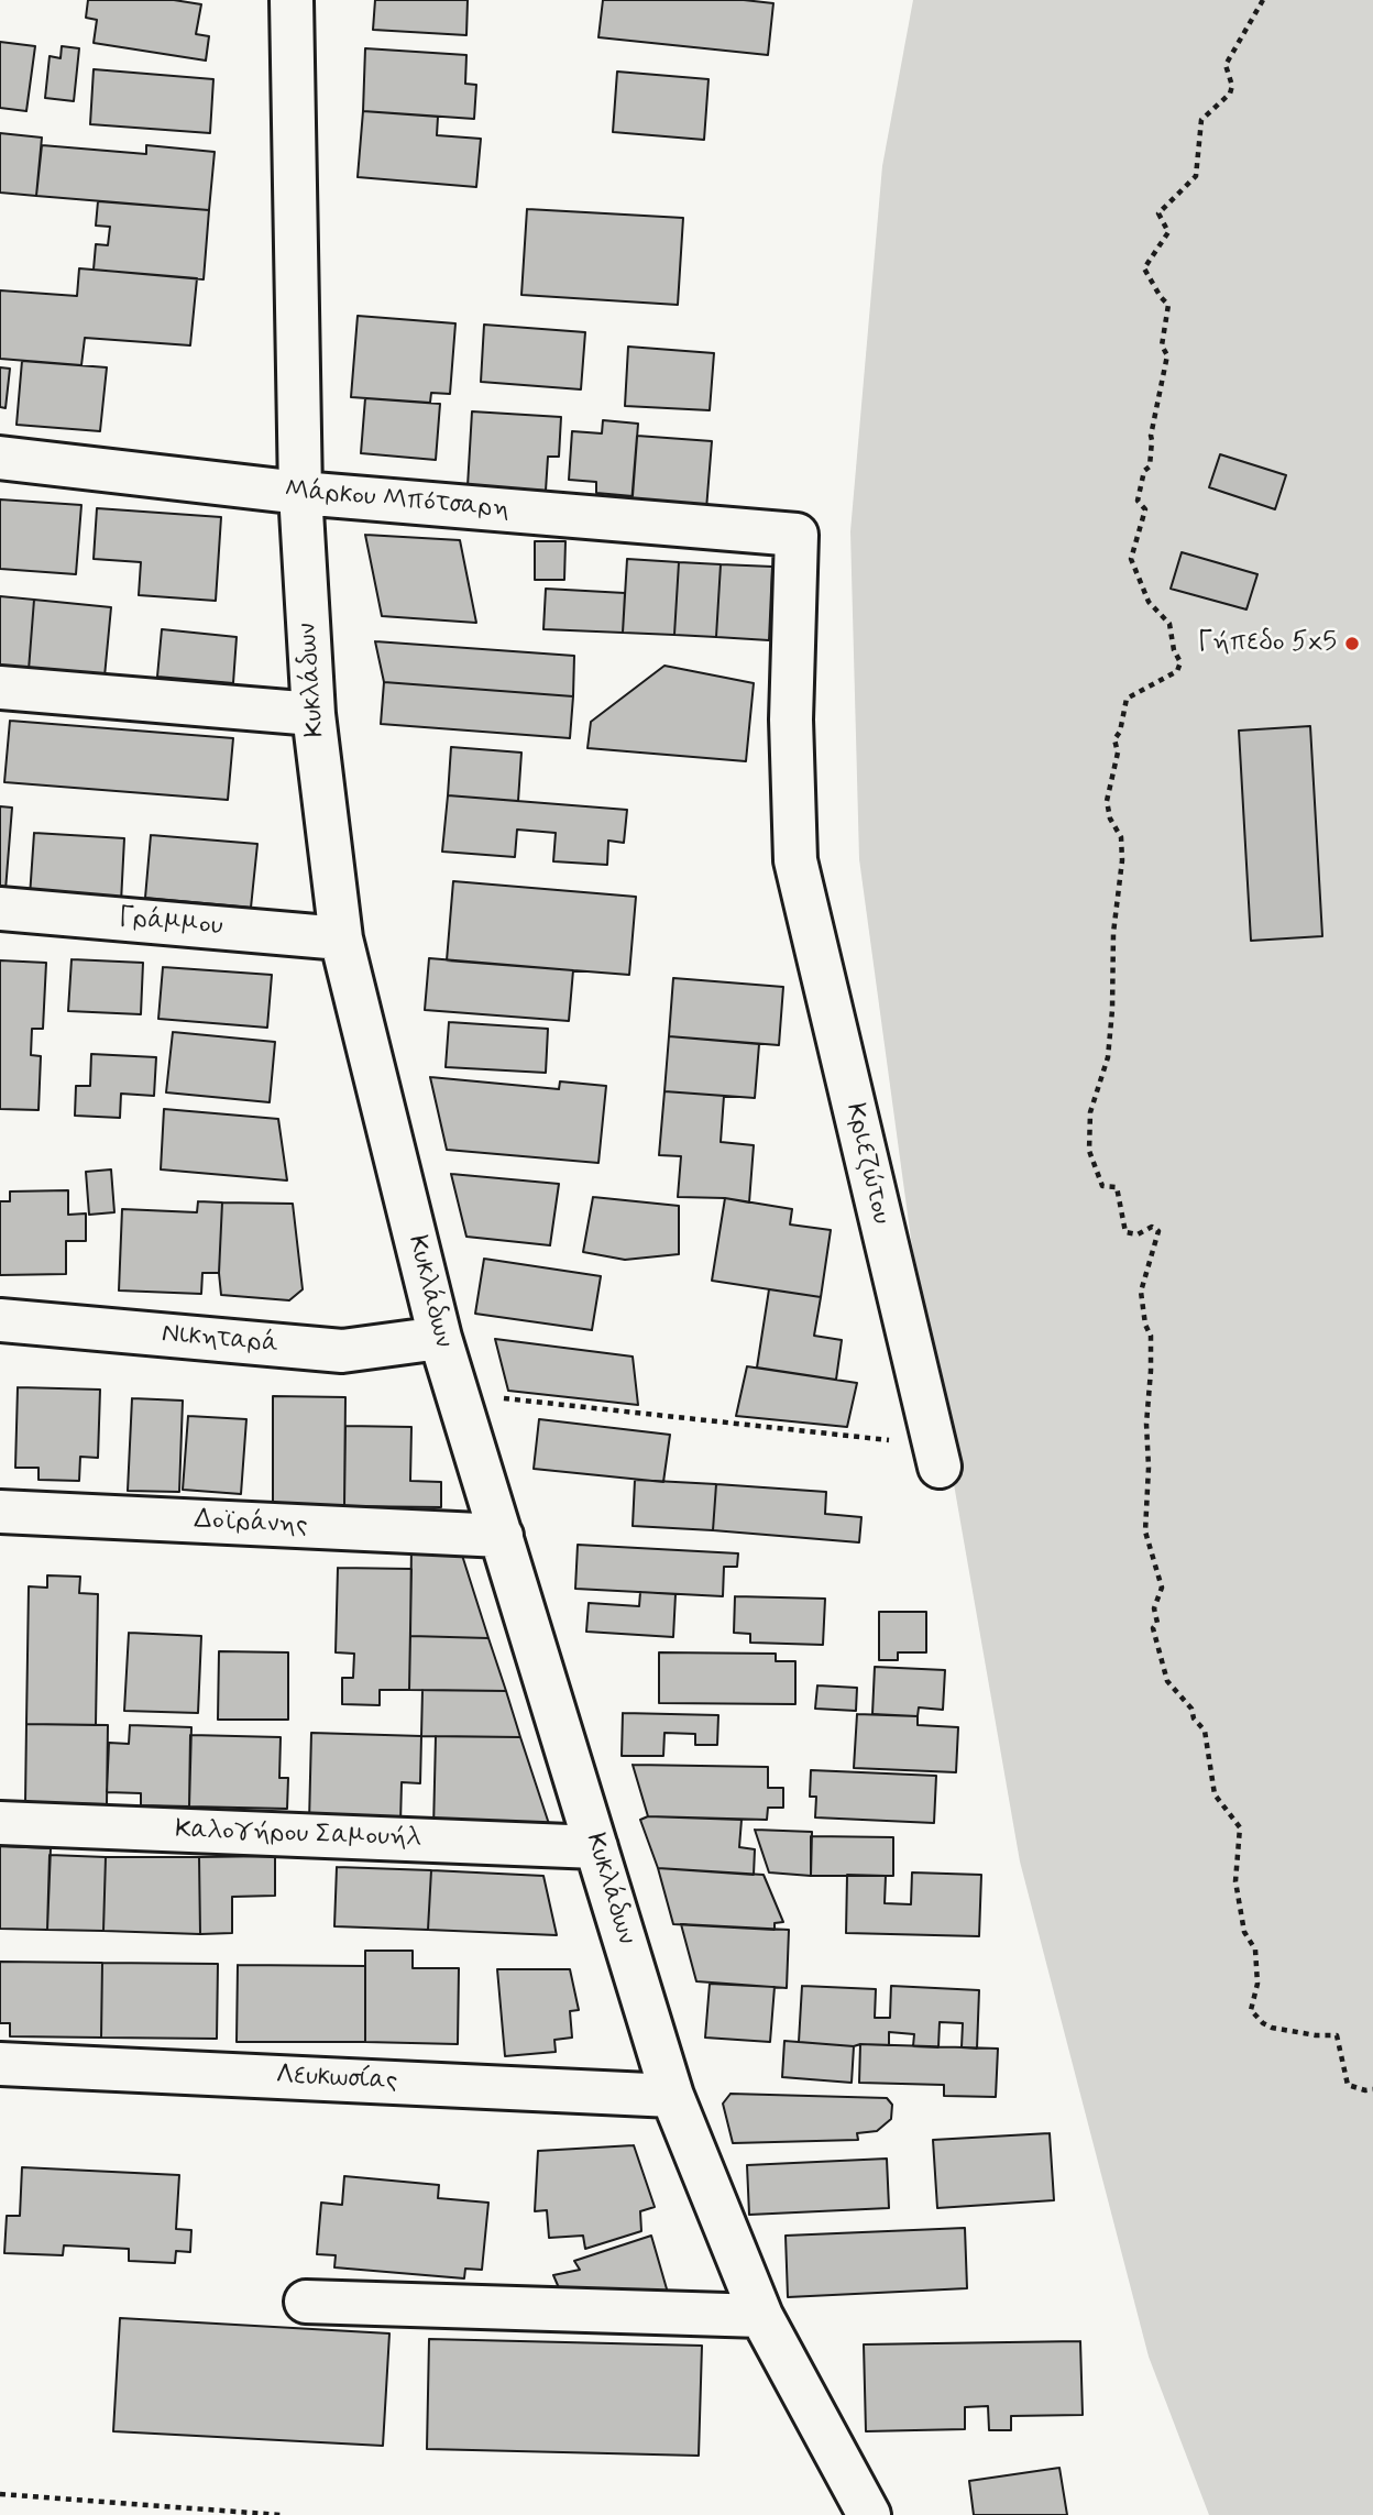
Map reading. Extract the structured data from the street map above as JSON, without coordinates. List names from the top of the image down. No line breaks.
{"streets":{"street":["Μάρκου Μπότσαρη","Κυκλάδων","Γράμμου","Κριεζώτου","Νικηταρά","Δοϊράνης","Καλογήρου Σαμουήλ","Λευκωσίας"]},"crossings":[["Μάρκου Μπότσαρη","Κυκλάδων"],["Μάρκου Μπότσαρη","Κριεζώτου"],["Κυκλάδων","Γράμμου"],["Κυκλάδων","Νικηταρά"],["Κυκλάδων","Δοϊράνης"],["Κυκλάδων","Καλογήρου Σαμουήλ"],["Κυκλάδων","Λευκωσίας"]],"places":["Γήπεδο 5x5"]}
